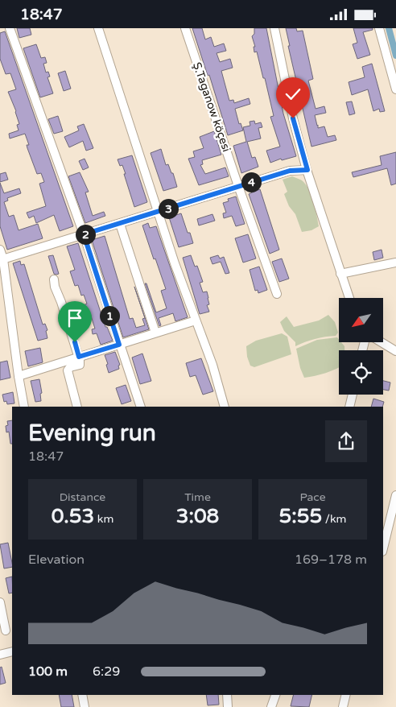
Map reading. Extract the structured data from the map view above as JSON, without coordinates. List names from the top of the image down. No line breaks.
{"streets":{"street":["Ş.Taganow köçesi"]},"north":"bottom left","page":{"status":"18:47","pins":["4","3","2","1"],"heading":["Evening run","18:47"],"stats":[["Distance","0.53 km"],["Time","3:08"],["Pace","5:55 /km"]],"chart":["Elevation","169–178 m"],"list":[{"name":"100 m","note":"6:29"}]}}
